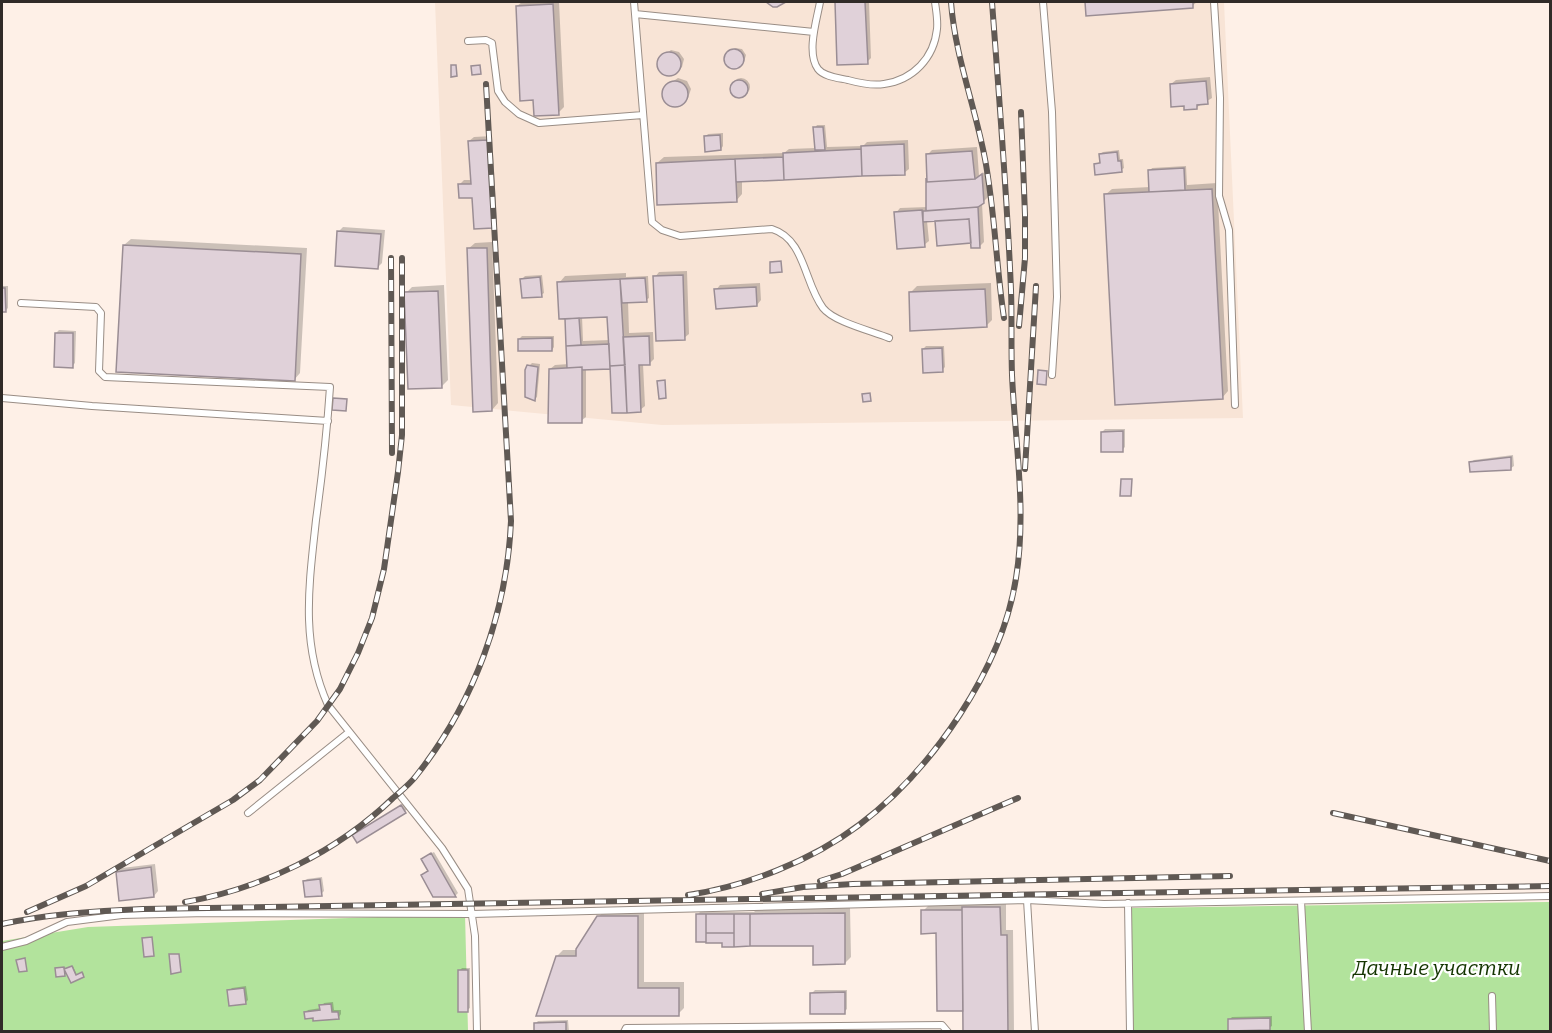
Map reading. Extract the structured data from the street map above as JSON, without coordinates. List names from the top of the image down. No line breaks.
{"parks":["Дачные участки"]}
